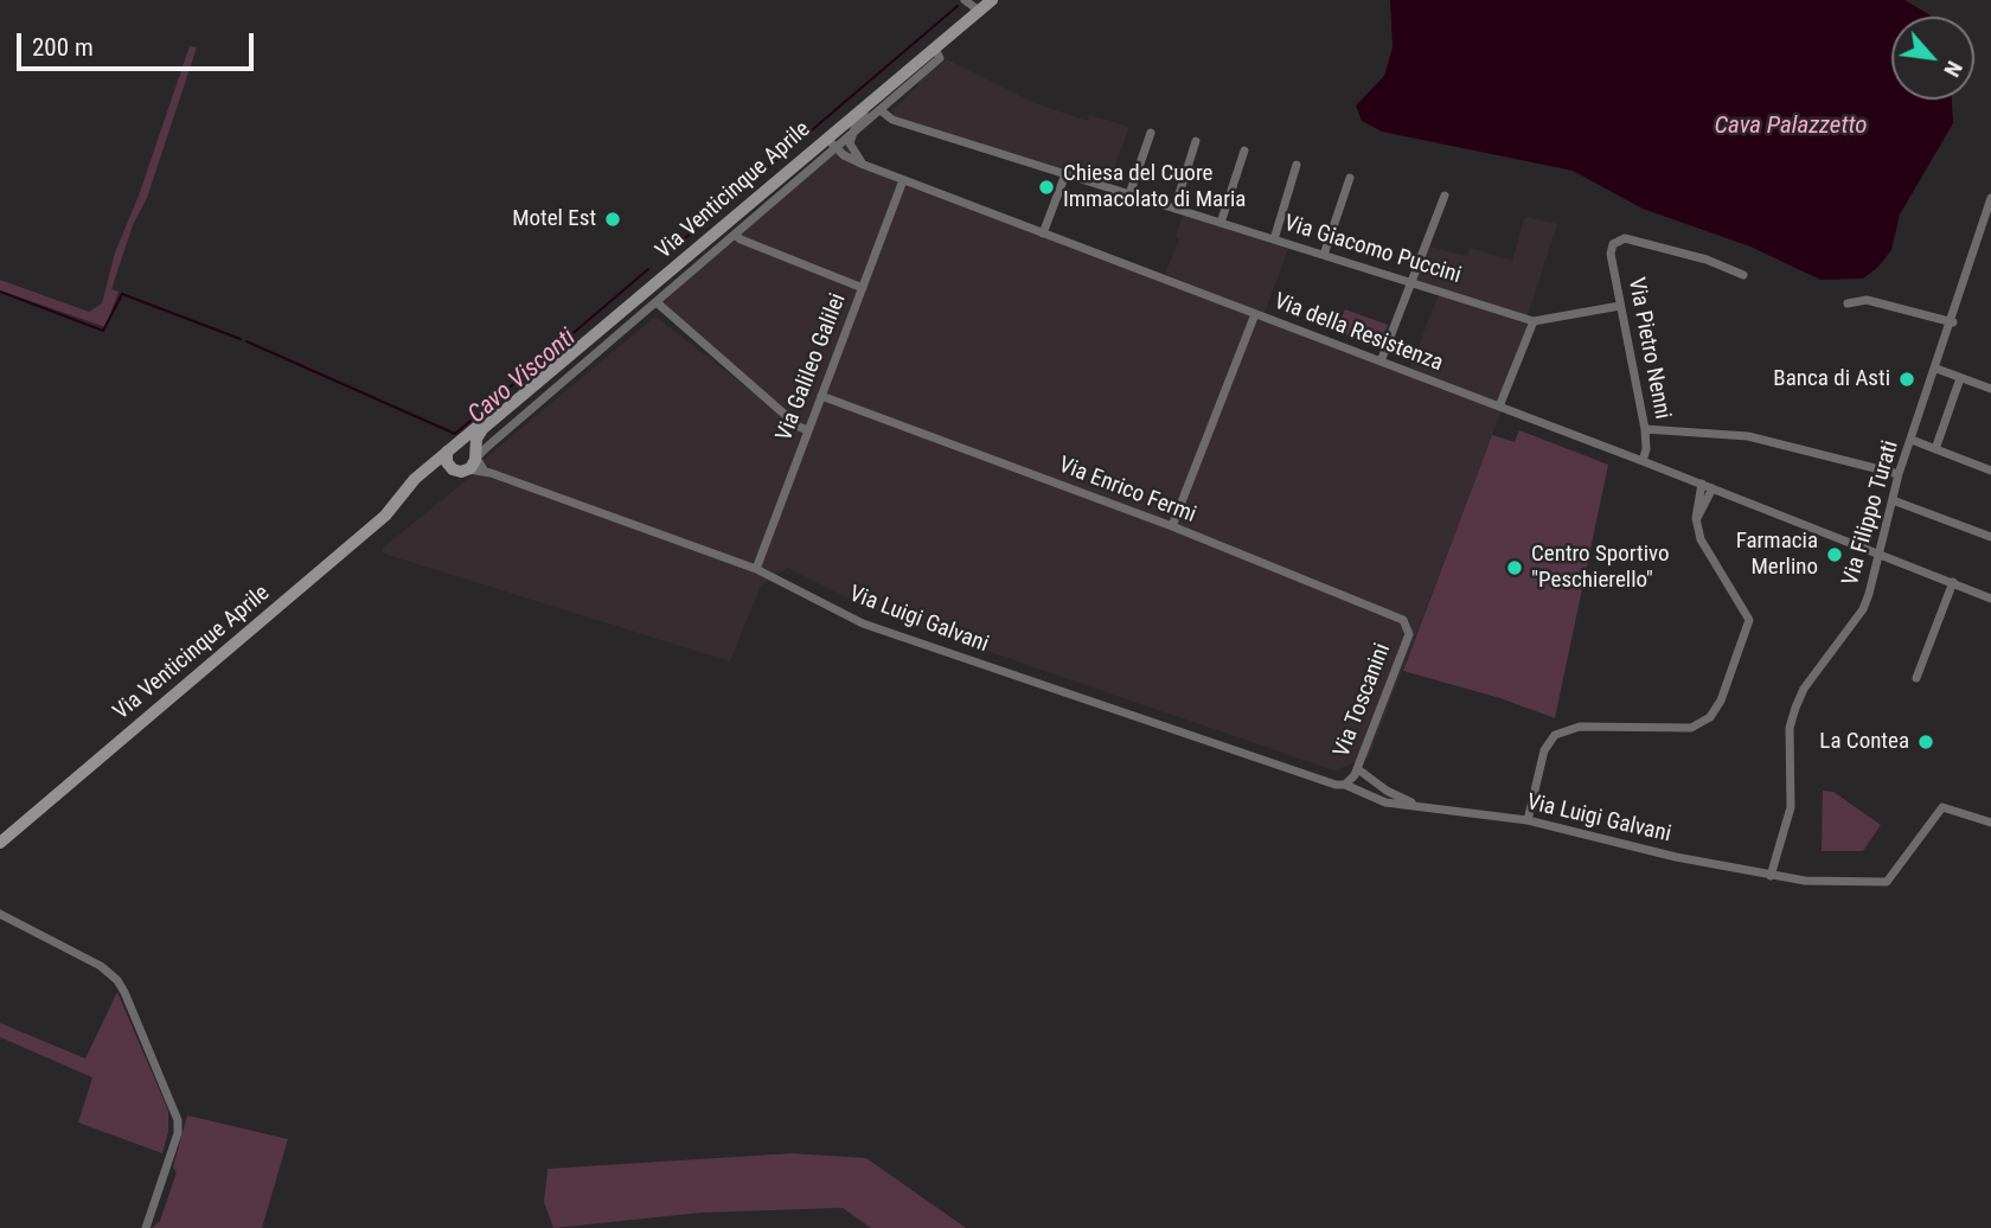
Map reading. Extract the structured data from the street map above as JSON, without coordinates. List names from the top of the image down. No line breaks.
{"streets":{"main road":["Via Venticinque Aprile"],"street":["Via Giacomo Puccini","Via della Resistenza","Via Pietro Nenni","Via Galileo Galilei","Via Enrico Fermi","Via Filippo Turati","Via Luigi Galvani","Via Toscanini"]},"crossings":[["Via Venticinque Aprile","Via Giacomo Puccini"],["Via Venticinque Aprile","Via della Resistenza"],["Via Venticinque Aprile","Via Luigi Galvani"],["Via Giacomo Puccini","Via Pietro Nenni"],["Via della Resistenza","Via Pietro Nenni"],["Via della Resistenza","Via Galileo Galilei"],["Via della Resistenza","Via Filippo Turati"],["Via Galileo Galilei","Via Enrico Fermi"],["Via Galileo Galilei","Via Luigi Galvani"],["Via Enrico Fermi","Via Toscanini"],["Via Filippo Turati","Via Luigi Galvani"],["Via Luigi Galvani","Via Toscanini"]],"water":["Cava Palazzetto","Cavo Visconti"],"places":["Chiesa del Cuore Immacolato di Maria","Motel Est","Banca di Asti","Farmacia Merlino","Centro Sportivo \"Peschierello\"","La Contea"],"scale_bar":"200 m","north":"bottom right"}
